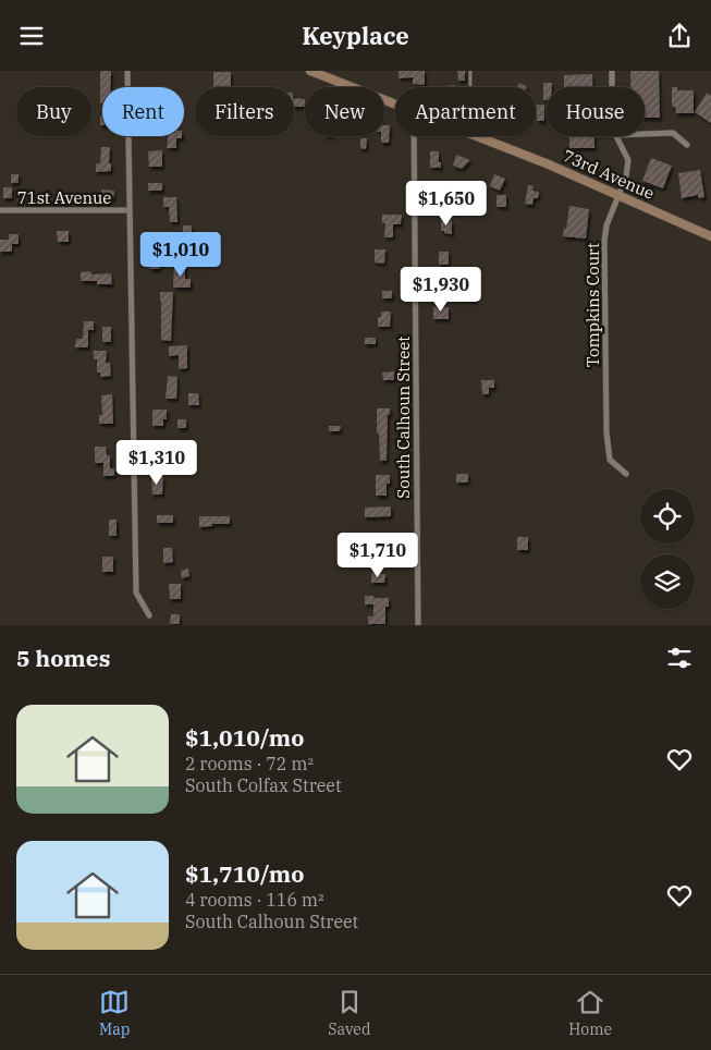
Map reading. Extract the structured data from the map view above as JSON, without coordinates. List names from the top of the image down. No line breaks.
{"streets":{"street":["73rd Avenue","71st Avenue","Tompkins Court","South Calhoun Street"]},"crossings":[["73rd Avenue","Tompkins Court"]],"page":{"header":"Keyplace","chip":["Buy","Rent","Filters","New","Apartment","House"],"price":["$1,650","$1,010","$1,930","$1,310","$1,710"],"heading":"5 homes","list":[{"name":"$1,010/mo","note":"2 rooms · 72 m² · South Colfax Street"},{"name":"$1,710/mo","note":"4 rooms · 116 m² · South Calhoun Street"}],"tabs":["Map","Saved","Home"]}}
